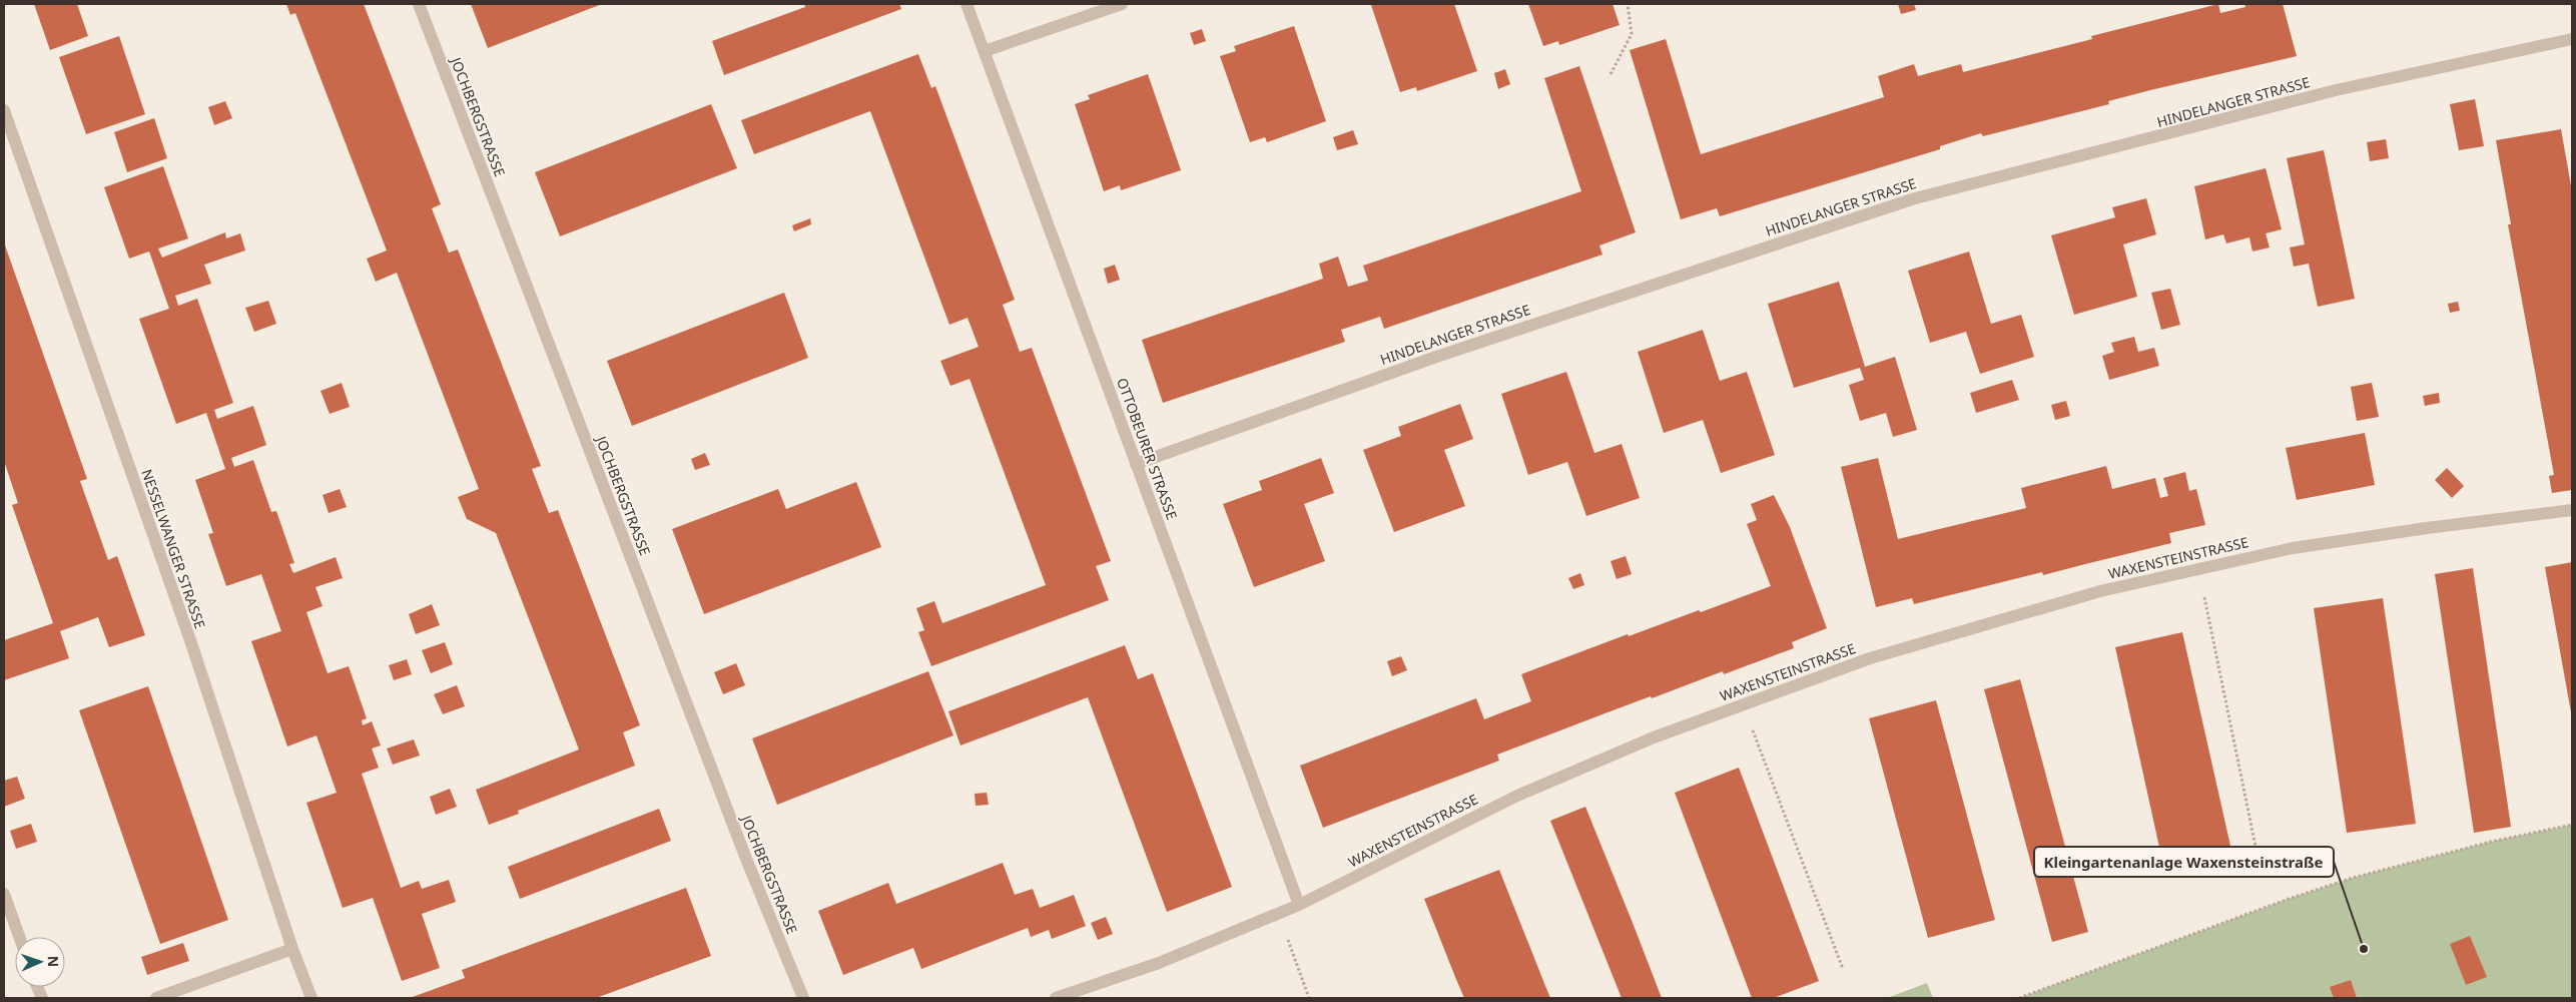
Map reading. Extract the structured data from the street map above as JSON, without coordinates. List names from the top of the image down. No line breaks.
{"streets":{"street":["HINDELANGER STRASSE","JOCHBERGSTRASSE","OTTOBEURER STRASSE","NESSELWANGER STRASSE","WAXENSTEINSTRASSE"]},"crossings":[["HINDELANGER STRASSE","OTTOBEURER STRASSE"],["OTTOBEURER STRASSE","WAXENSTEINSTRASSE"]],"places":["Kleingartenanlage Waxensteinstraße"],"north":"right"}
